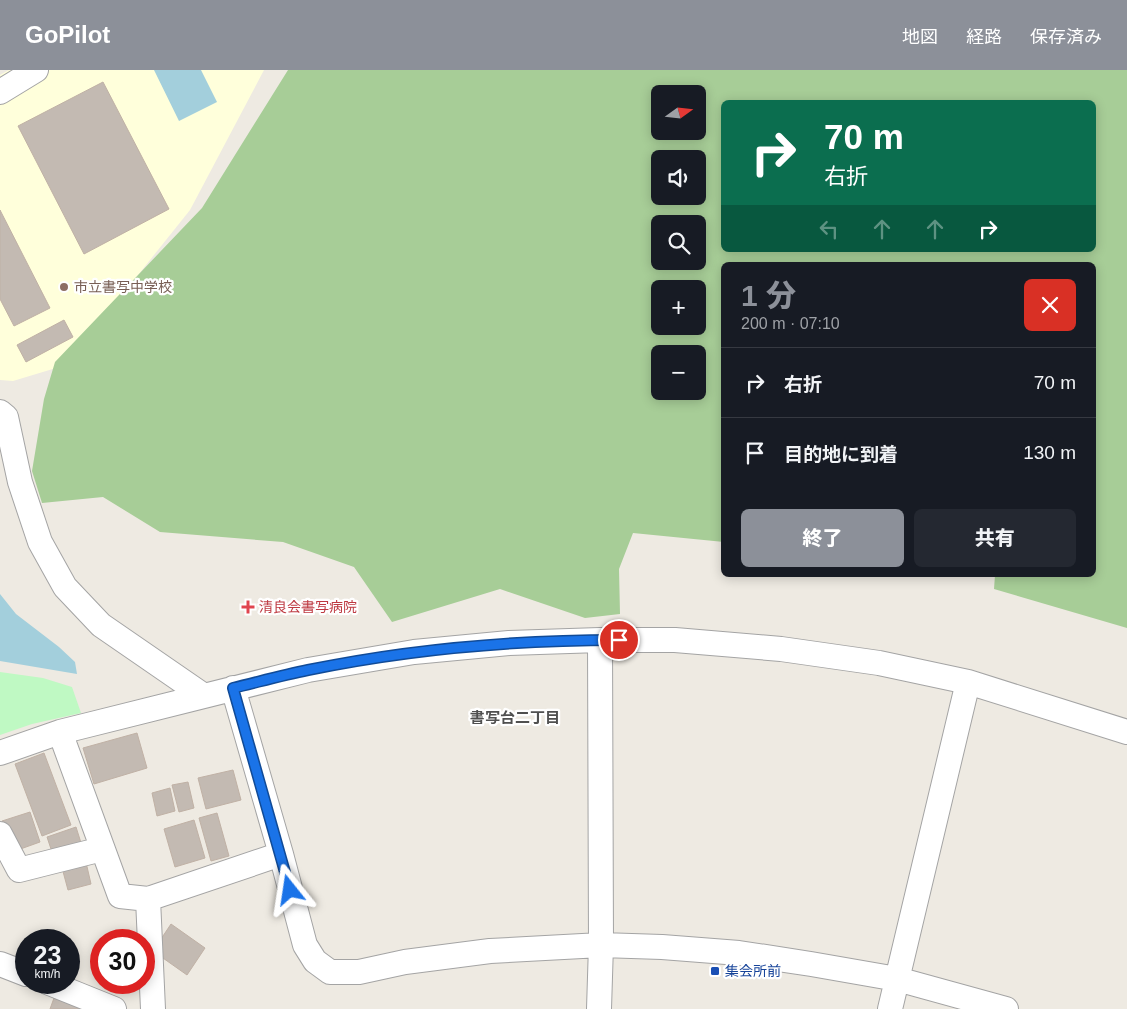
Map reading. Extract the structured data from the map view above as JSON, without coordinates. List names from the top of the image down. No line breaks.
{"districts":["書写台二丁目"],"places":{"other":["市立書写中学校"],"health":["清良会書写病院"],"transit":["集会所前"]},"north":"right","page":{"header":"GoPilot","nav":["地図","経路","保存済み"],"map_buttons":["+","−"],"turn":["70 m","右折"],"heading":["1 分","200 m · 07:10"],"list":[{"name":"右折","value":"70 m"},{"name":"目的地に到着","value":"130 m"}],"buttons":["終了","共有"],"speed":"23 km/h","limit":"30"}}
